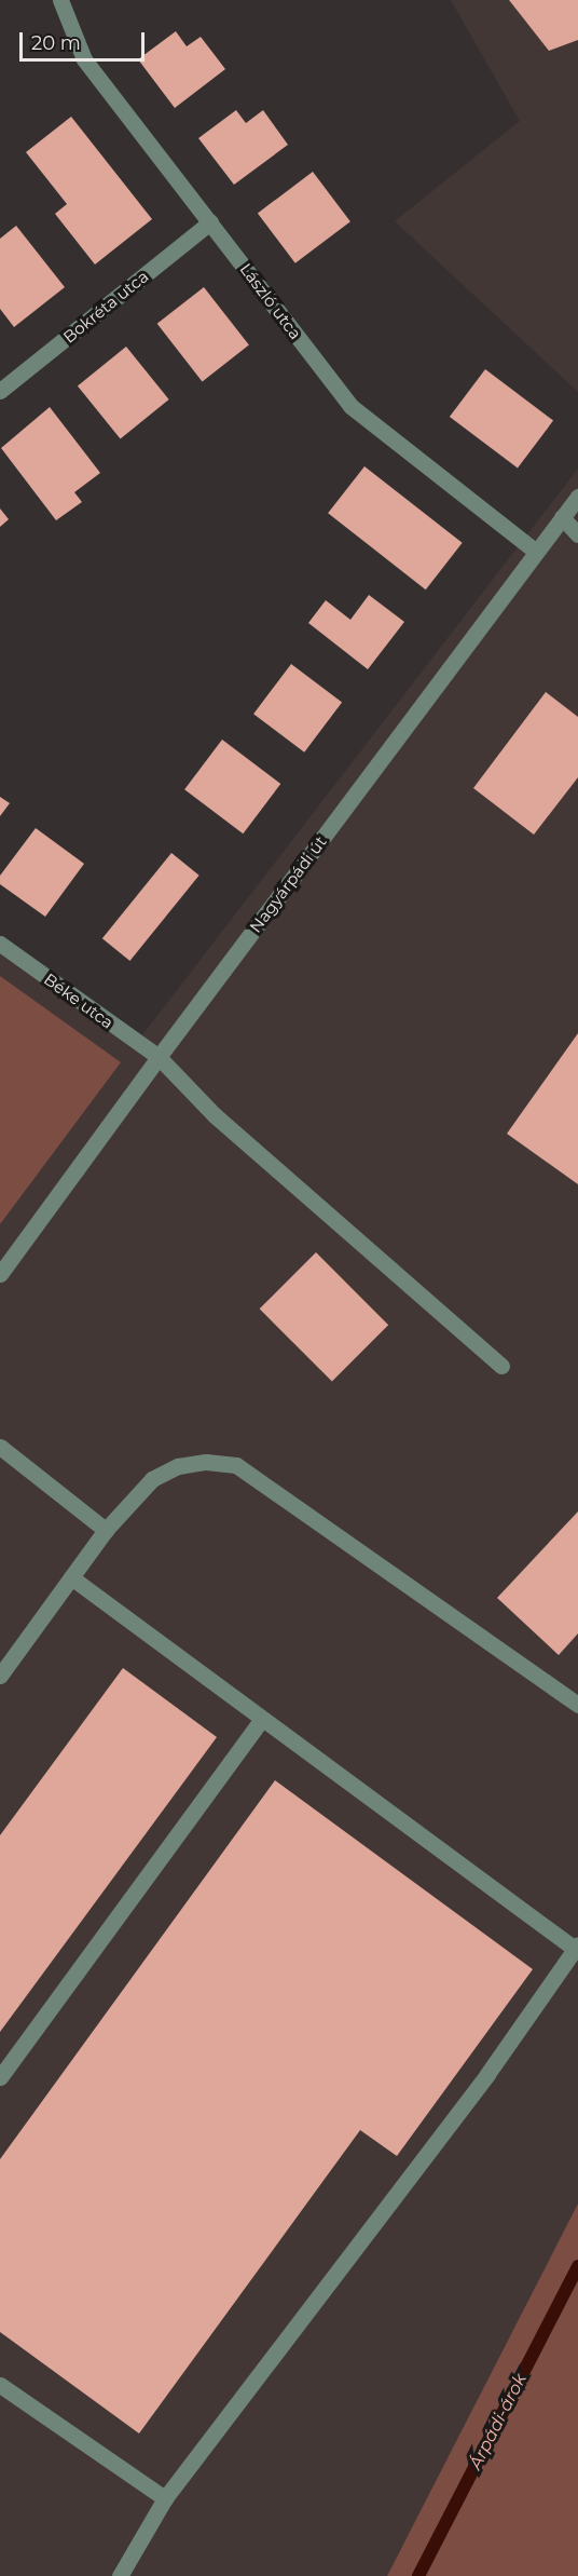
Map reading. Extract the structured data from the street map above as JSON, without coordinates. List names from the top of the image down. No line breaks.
{"streets":{"street":["László utca","Bokréta utca","Nagyárpádi út","Béke utca"]},"crossings":[["László utca","Bokréta utca"],["László utca","Nagyárpádi út"],["Nagyárpádi út","Béke utca"]],"water":["Árpádi-árok"],"scale_bar":"20 m"}
